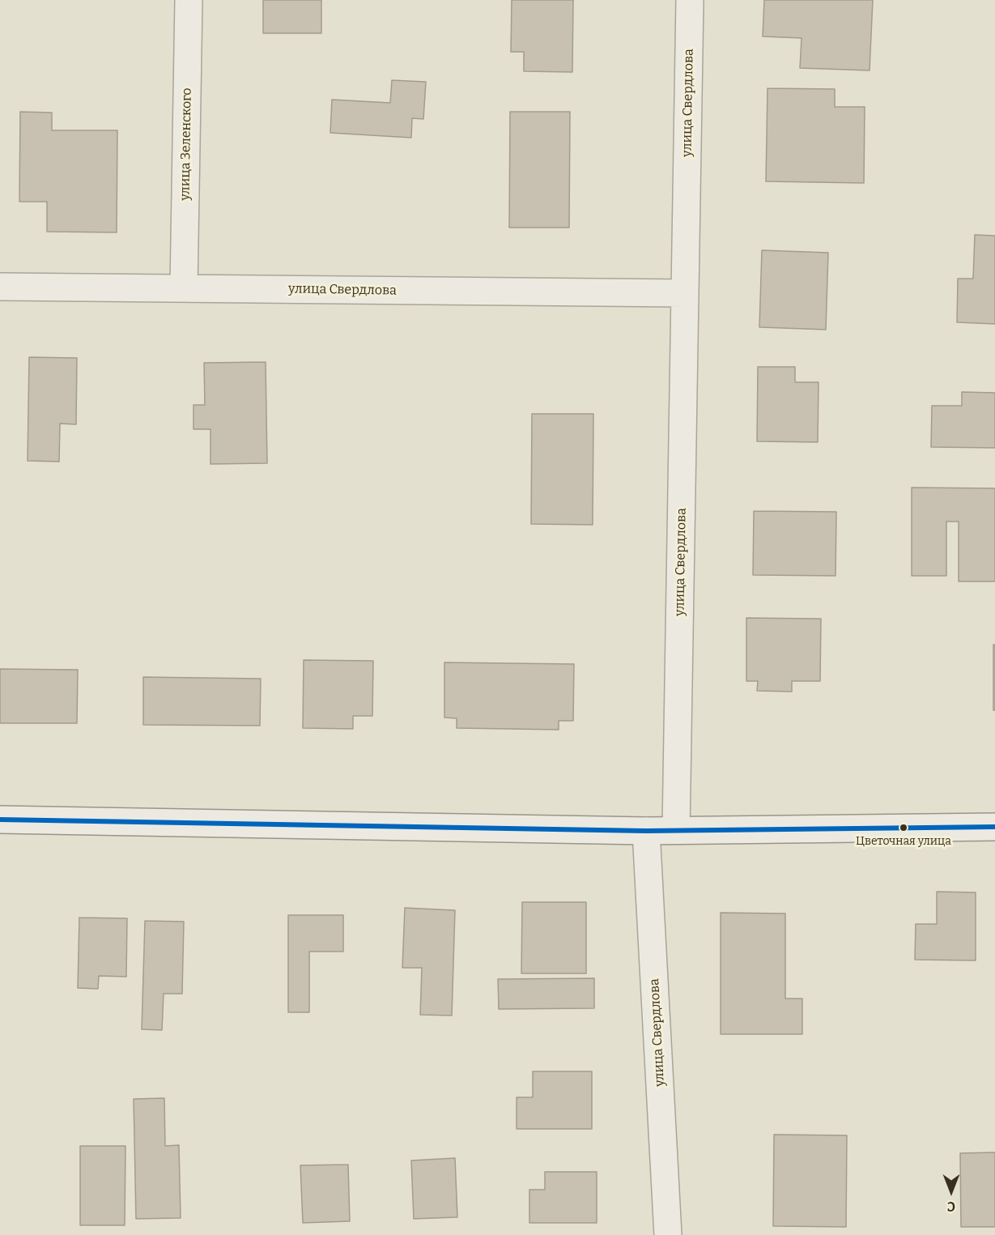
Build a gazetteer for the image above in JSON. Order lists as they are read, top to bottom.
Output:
{
  "streets": {
    "street": ["улица Свердлова", "улица Зеленского"]
  },
  "crossings": [
    ["улица Свердлова", "улица Зеленского"]
  ],
  "places": ["Цветочная улица"],
  "north": "bottom"
}
